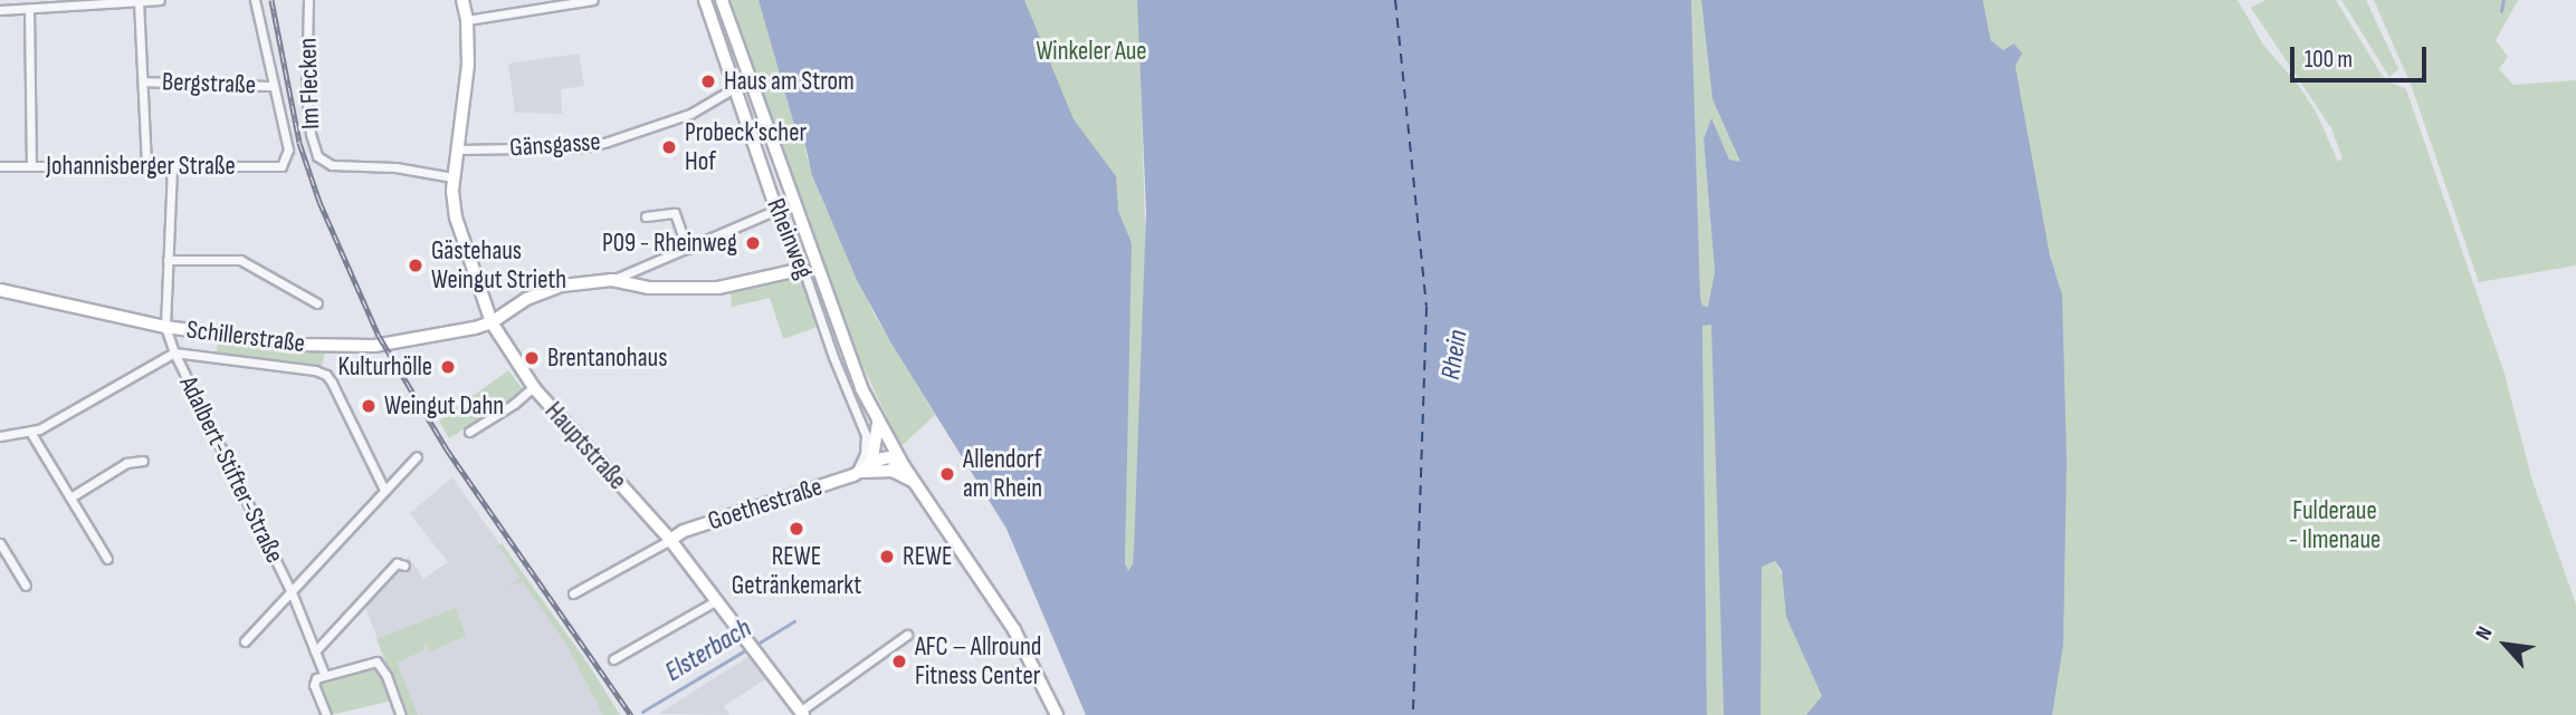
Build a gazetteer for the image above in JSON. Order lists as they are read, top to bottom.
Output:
{
  "streets": {
    "street": [
      "Bergstraße",
      "Im Flecken",
      "Gänsgasse",
      "Johannisberger Straße",
      "Rheinweg",
      "Schillerstraße",
      "Hauptstraße",
      "Adalbert-Stifter-Straße",
      "Goethestraße"
    ]
  },
  "crossings": [
    ["Bergstraße", "Johannisberger Straße"],
    ["Im Flecken", "Hauptstraße"],
    ["Gänsgasse", "Rheinweg"],
    ["Gänsgasse", "Hauptstraße"],
    ["Johannisberger Straße", "Adalbert-Stifter-Straße"],
    ["Rheinweg", "Schillerstraße"],
    ["Rheinweg", "Goethestraße"],
    ["Schillerstraße", "Hauptstraße"],
    ["Schillerstraße", "Adalbert-Stifter-Straße"],
    ["Hauptstraße", "Goethestraße"]
  ],
  "water": ["Rhein", "Elsterbach"],
  "parks": ["Winkeler Aue", "Fulderaue - Ilmenaue"],
  "places": [
    "Haus am Strom",
    "Probeck'scher Hof",
    "P09 - Rheinweg",
    "Gästehaus Weingut Strieth",
    "Brentanohaus",
    "Kulturhölle",
    "Weingut Dahn",
    "Allendorf am Rhein",
    "REWE Getränkemarkt",
    "REWE",
    "AFC – Allround Fitness Center"
  ],
  "scale_bar": "100 m",
  "north": "top left"
}
